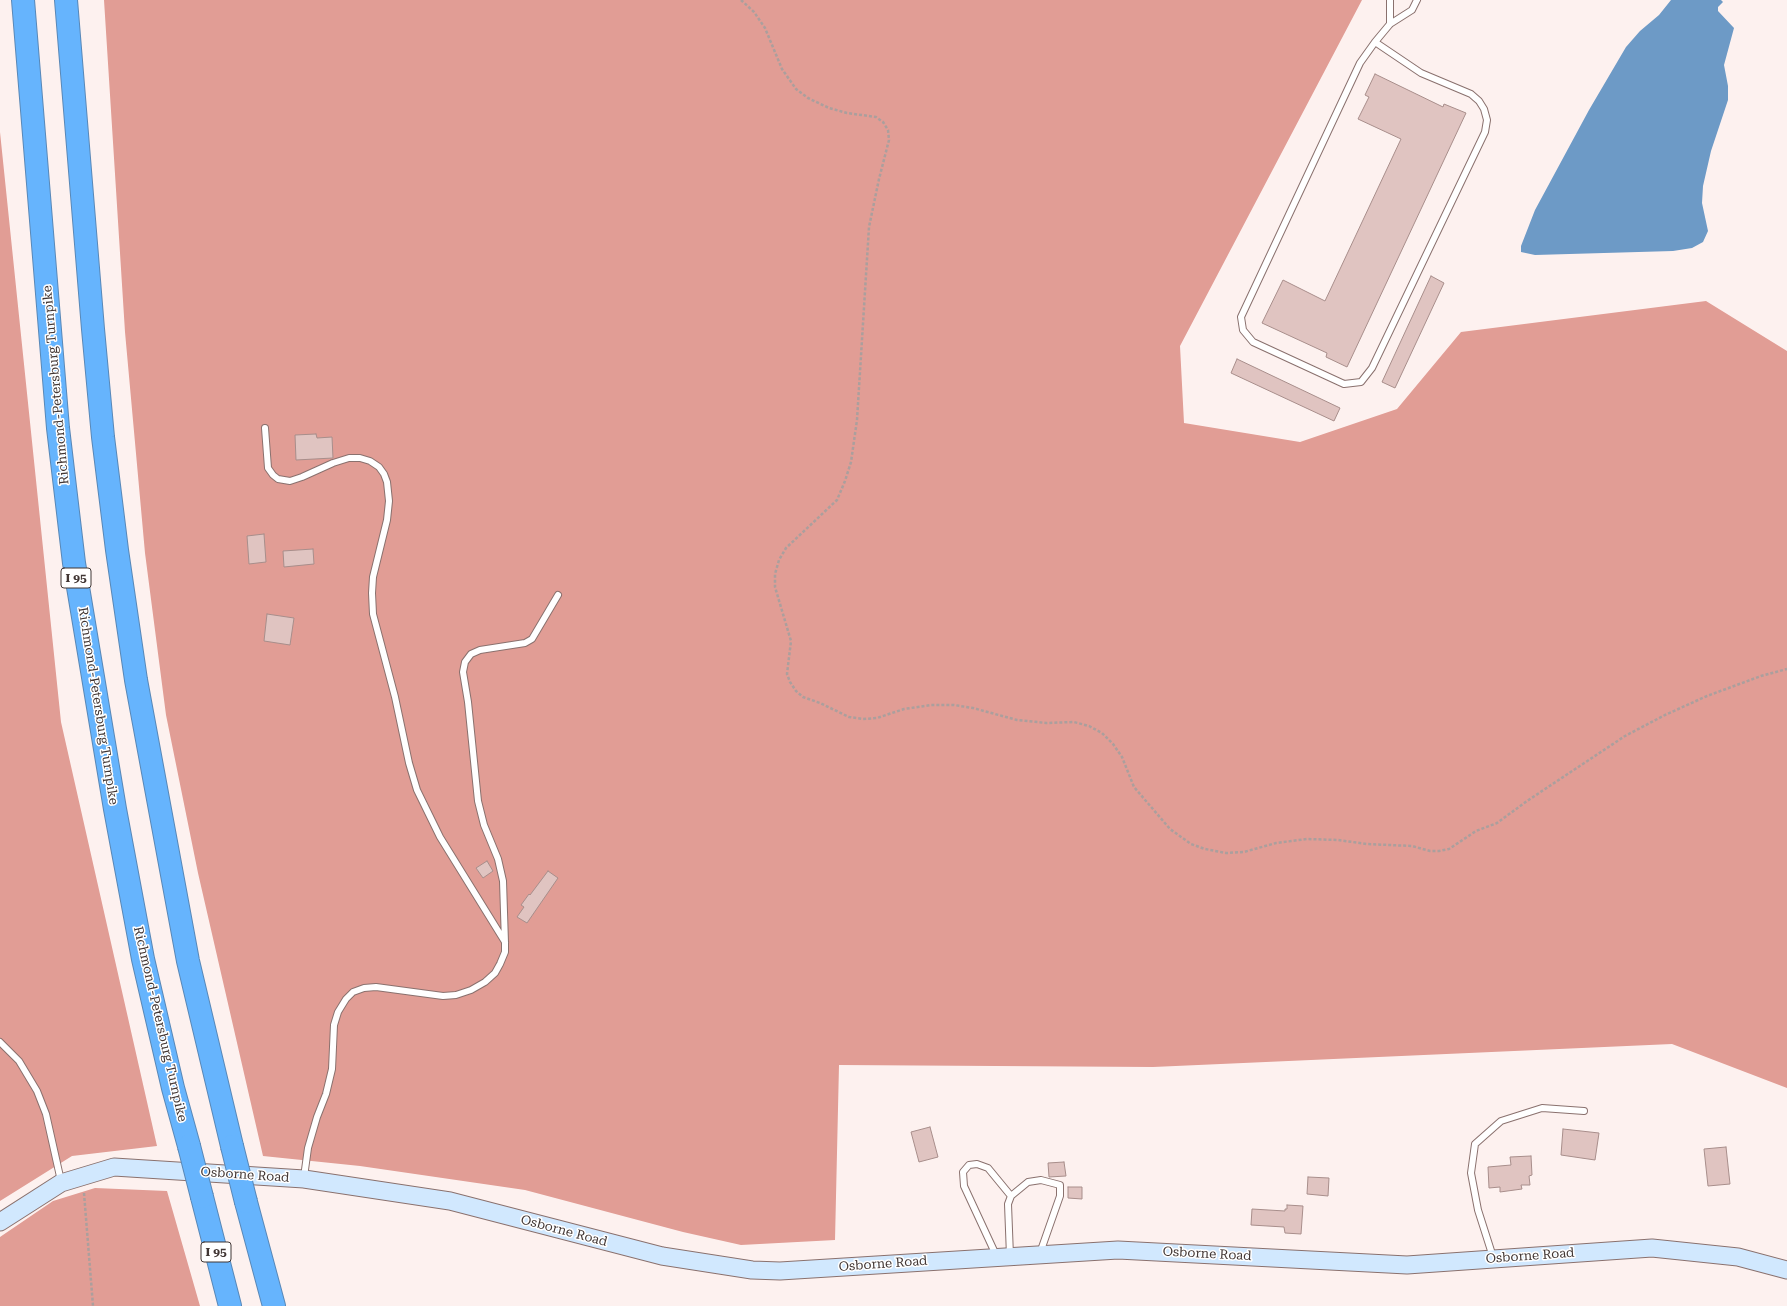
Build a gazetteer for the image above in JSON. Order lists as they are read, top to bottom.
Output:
{
  "streets": {
    "highway": ["Richmond-Petersburg Turnpike", "I 95"],
    "street": ["Osborne Road"]
  }
}
